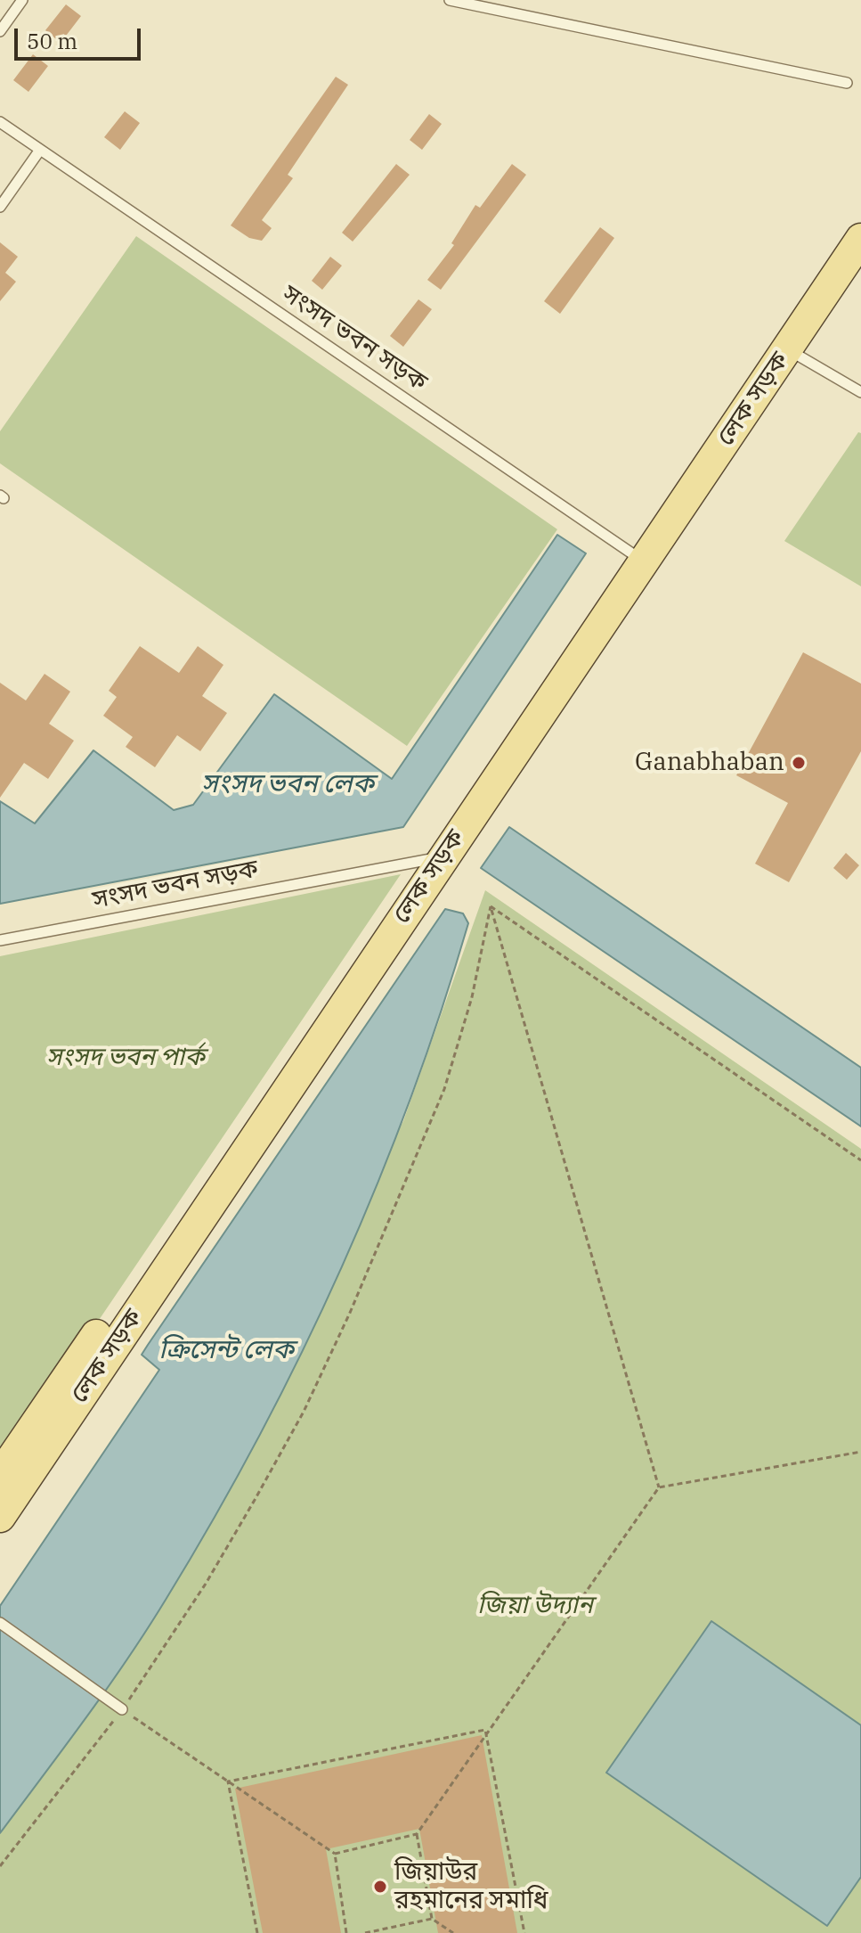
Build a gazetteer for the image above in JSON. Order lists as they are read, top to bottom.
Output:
{
  "streets": {
    "main road": ["লেক সড়ক"],
    "lane": ["সংসদ ভবন সড়ক"]
  },
  "crossings": [
    ["সংসদ ভবন সড়ক", "লেক সড়ক"]
  ],
  "water": ["সংসদ ভবন লেক", "ক্রিসেন্ট লেক"],
  "parks": ["সংসদ ভবন পার্ক", "জিয়া উদ্যান"],
  "places": ["Ganabhaban", "জিয়াউর রহমানের সমাধি"],
  "scale_bar": "50 m"
}
